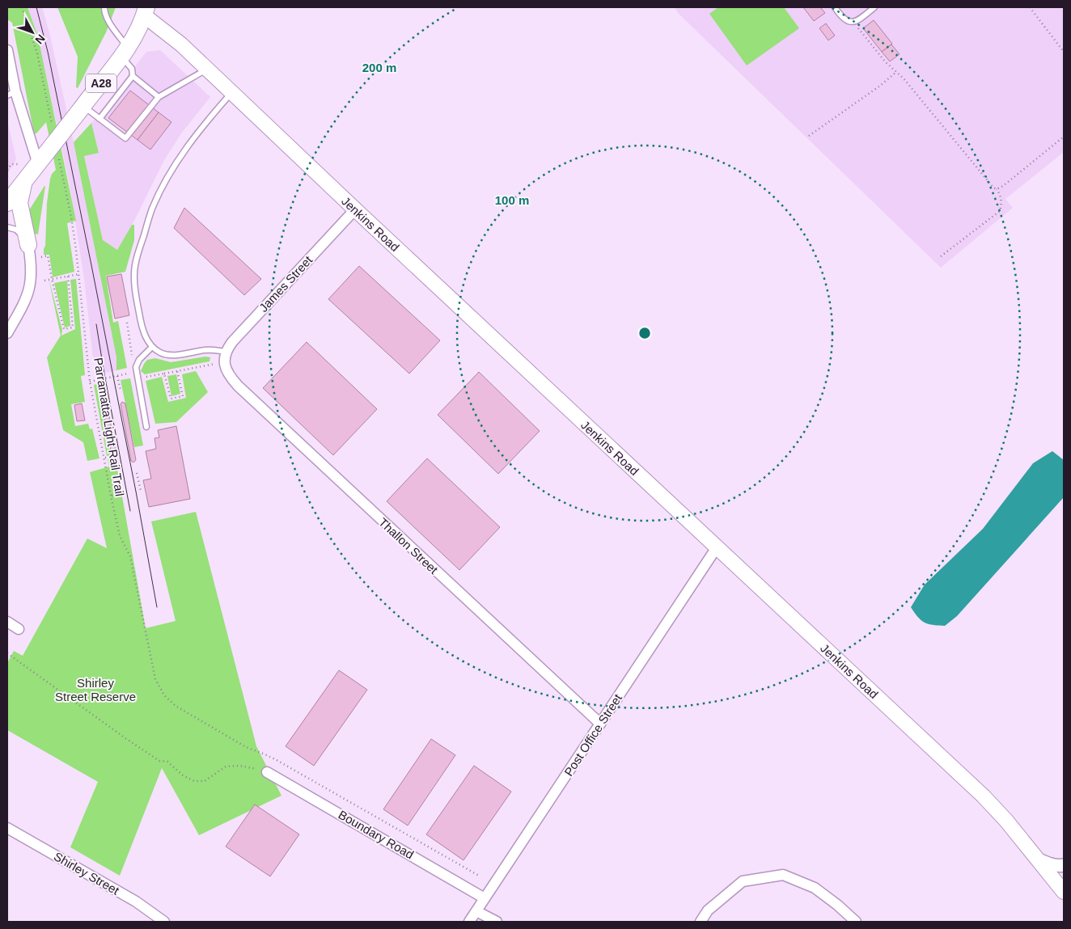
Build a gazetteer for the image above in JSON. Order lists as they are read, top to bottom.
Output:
{
  "streets": {
    "highway": ["A28"],
    "main road": ["Jenkins Road"],
    "street": [
      "James Street",
      "Thallon Street",
      "Post Office Street",
      "Boundary Road",
      "Shirley Street"
    ],
    "path": ["Parramatta Light Rail Trail"]
  },
  "crossings": [
    ["A28", "Jenkins Road"],
    ["A28", "Parramatta Light Rail Trail"],
    ["Jenkins Road", "James Street"],
    ["Jenkins Road", "Post Office Street"],
    ["James Street", "Thallon Street"],
    ["Thallon Street", "Post Office Street"],
    ["Post Office Street", "Boundary Road"]
  ],
  "parks": ["Shirley Street Reserve"],
  "north": "bottom right",
  "rings": ["200 m", "100 m"]
}
